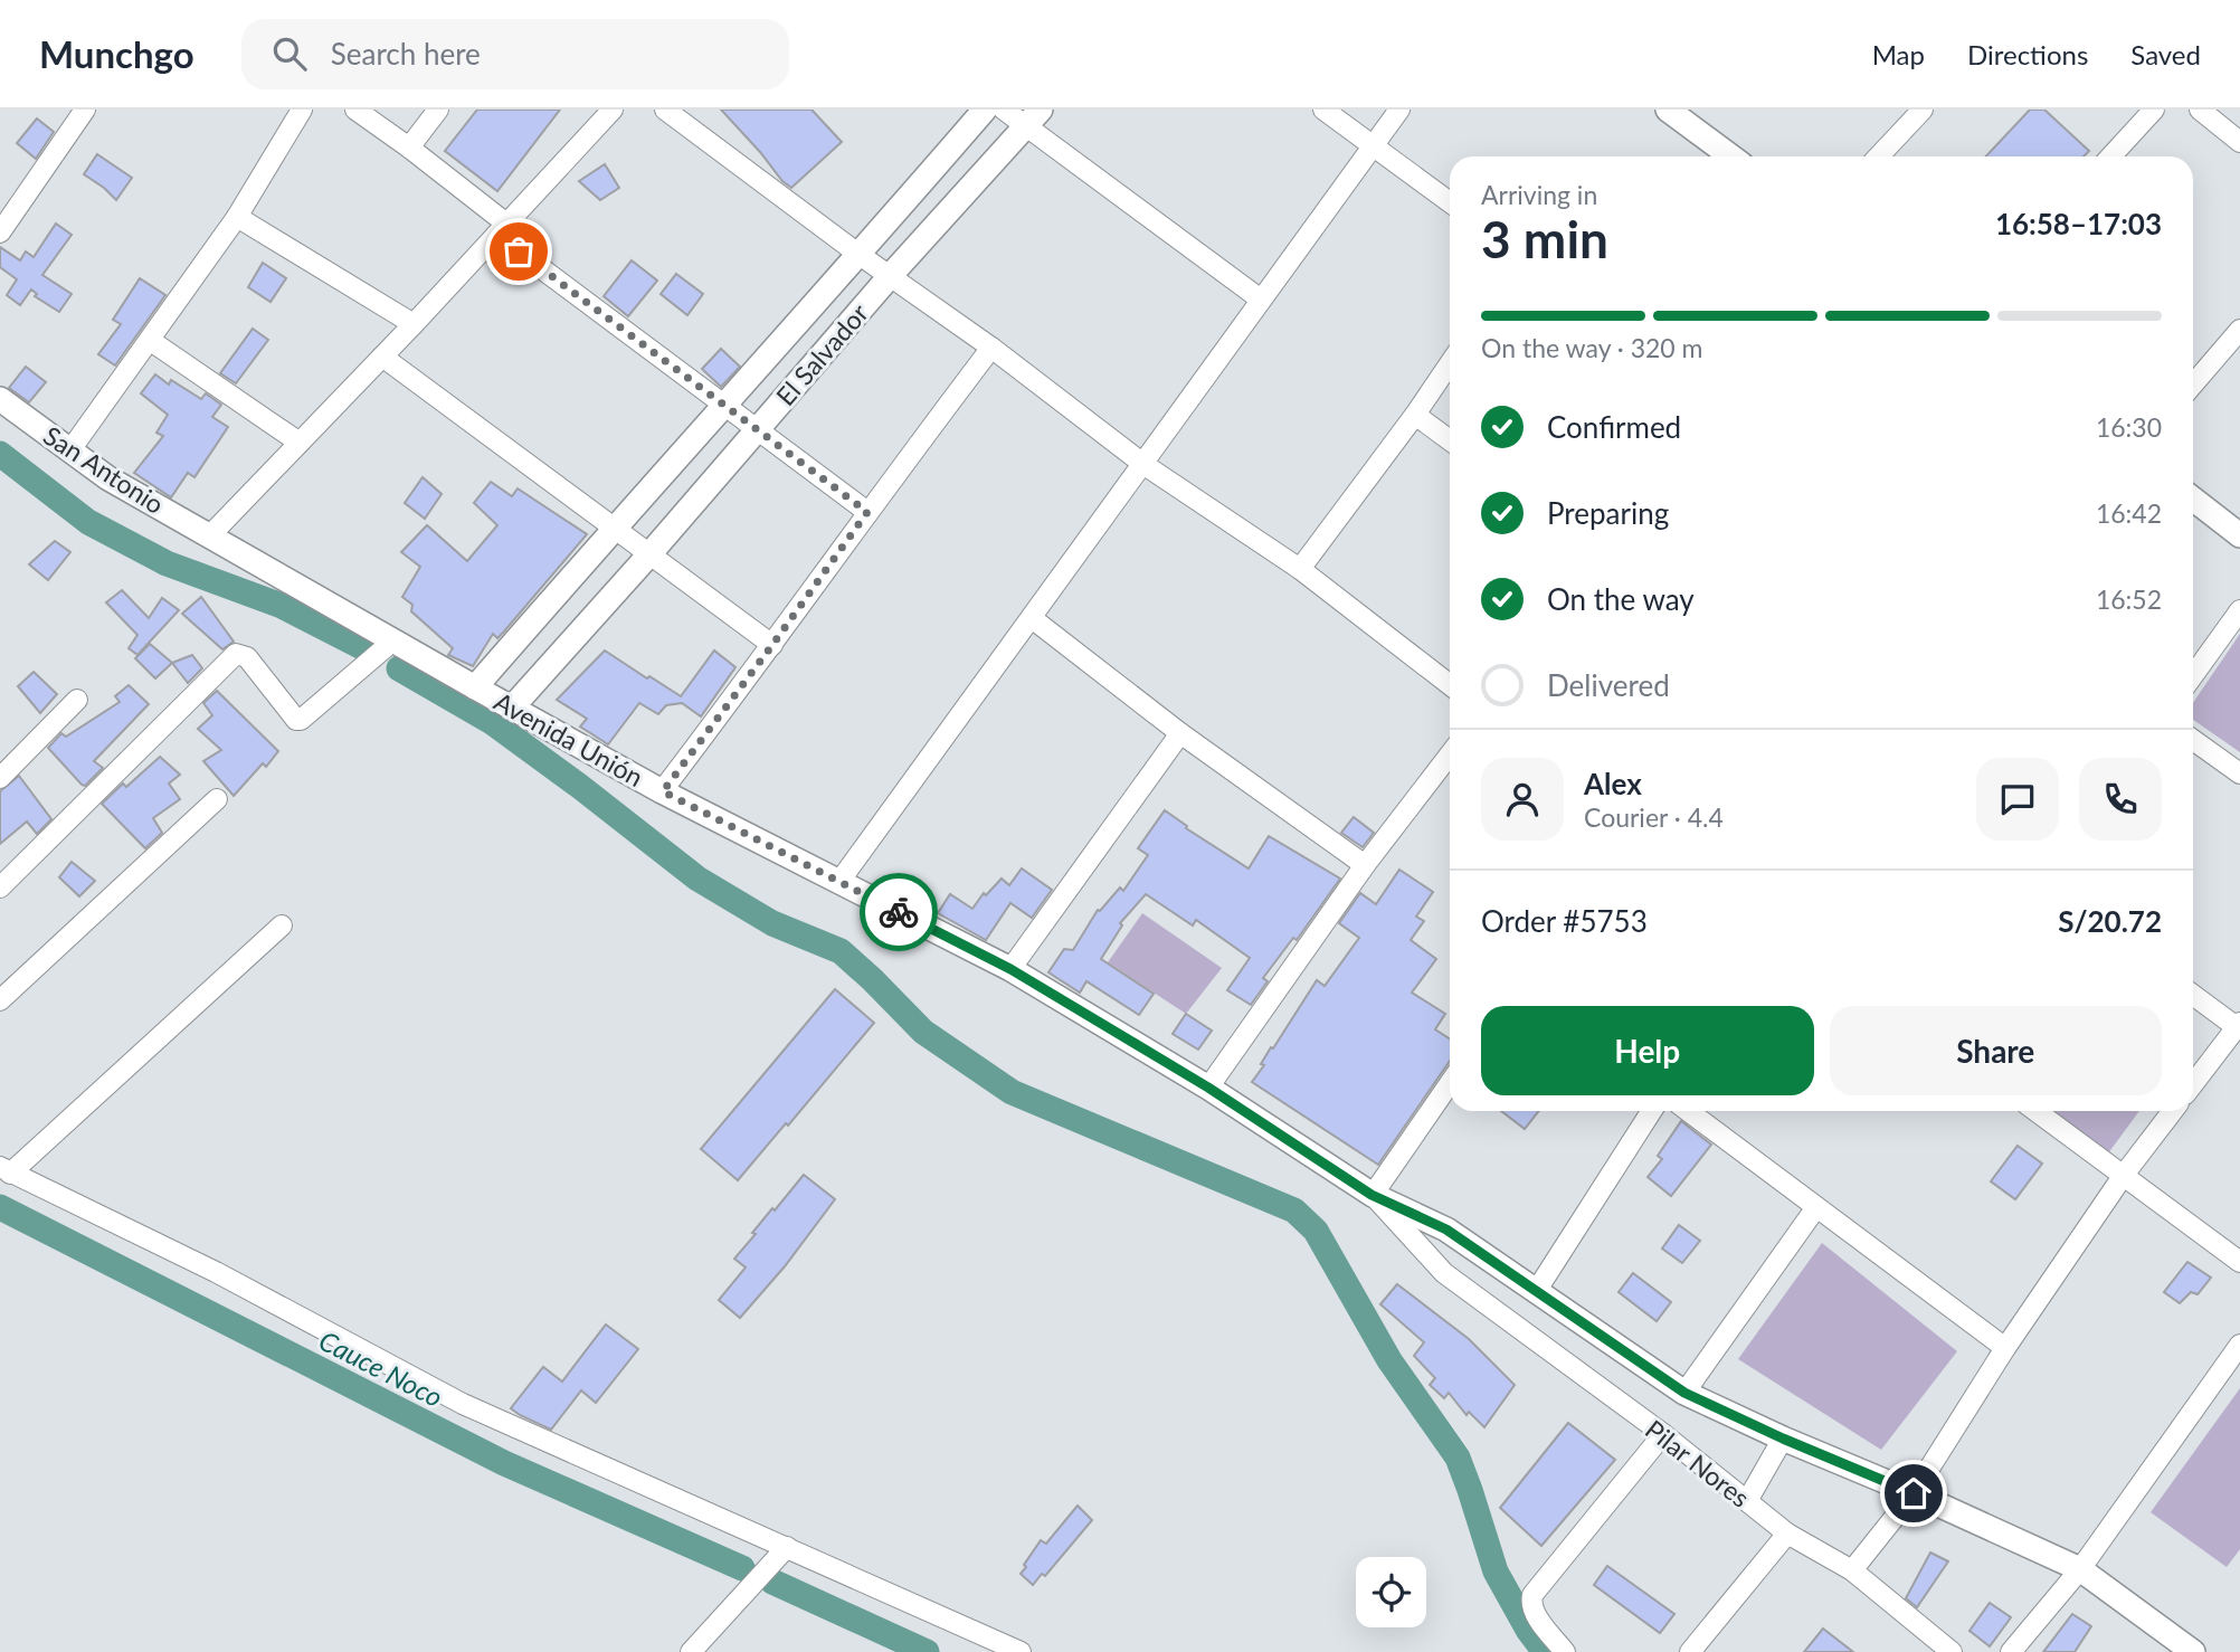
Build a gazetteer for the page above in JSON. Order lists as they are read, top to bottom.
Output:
{
  "streets": {
    "street": [
      "El Salvador",
      "San Antonio",
      "Avenida Unión",
      "Pilar Nores"
    ]
  },
  "crossings": [
    ["El Salvador", "Avenida Unión"],
    ["San Antonio", "Avenida Unión"],
    ["Avenida Unión", "Pilar Nores"]
  ],
  "water": ["Cauce Noco"],
  "page": {
    "header": "Munchgo",
    "search": "Search here",
    "nav": ["Map", "Directions", "Saved"],
    "heading": ["3 min", "Arriving in", "16:58–17:03"],
    "panel": [
      "Alex",
      "Courier · 4.4",
      "Order #5753",
      "S/20.72"
    ],
    "bar": "On the way · 320 m",
    "list": [
      ["Confirmed", "16:30"],
      ["Preparing", "16:42"],
      ["On the way", "16:52"],
      "Delivered"
    ],
    "buttons": ["Help", "Share"]
  }
}
